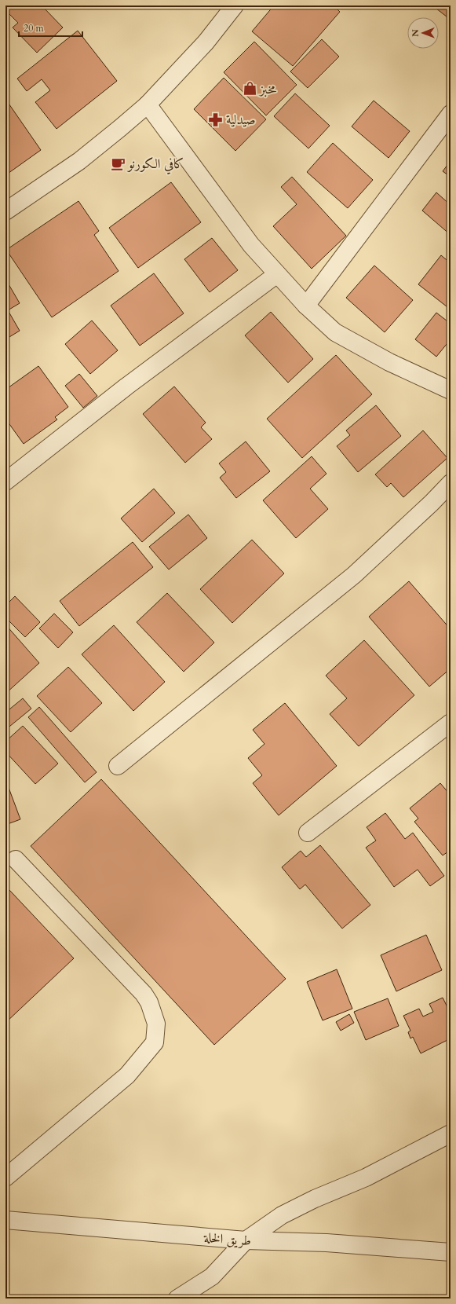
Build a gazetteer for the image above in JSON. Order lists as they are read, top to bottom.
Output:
{
  "streets": {
    "street": ["طريق الخلة"]
  },
  "places": {
    "shop": ["مخبز"],
    "pharmacy": ["صيدلية"],
    "cafe": ["كافي الكورنو"]
  },
  "scale_bar": "20 m",
  "north": "left"
}
